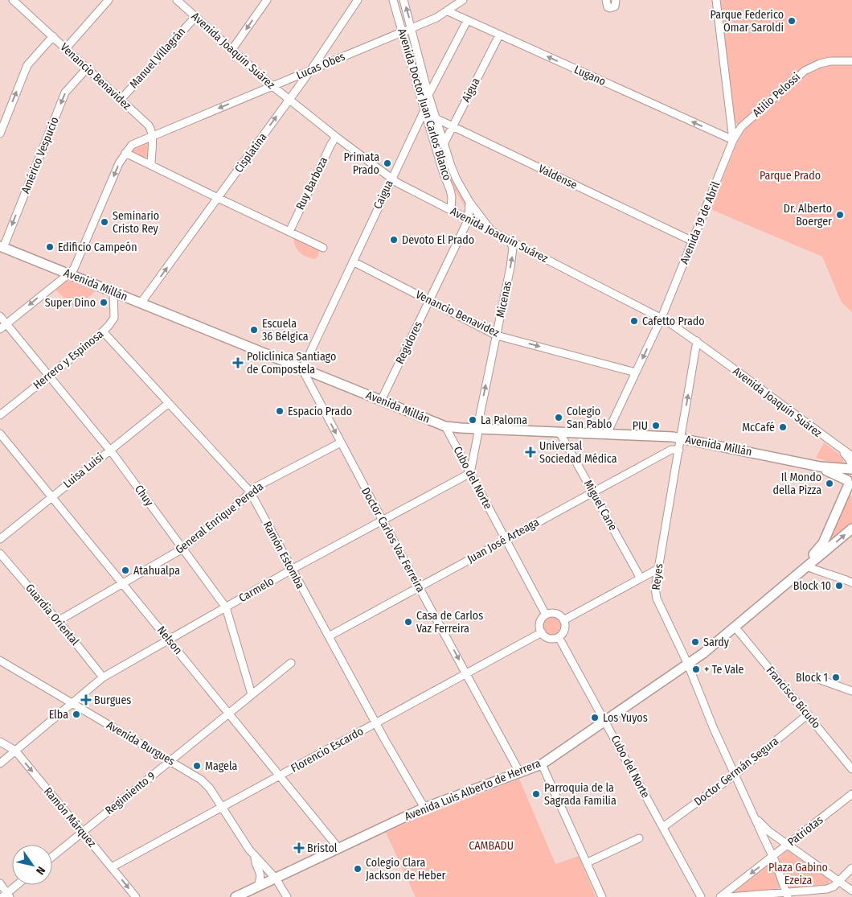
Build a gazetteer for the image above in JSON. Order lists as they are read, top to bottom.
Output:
{
  "streets": {
    "main road": ["Avenida Millán", "Avenida Luis Alberto de Herrera"],
    "street": [
      "Avenida Joaquín Suárez",
      "Manuel Villagrán",
      "Lucas Obes",
      "Lugano",
      "Venancio Benavidez",
      "Aigua",
      "Atilio Pelossi",
      "Avenida Doctor Juan Carlos Blanco",
      "Cisplatina",
      "Américo Vespucio",
      "Valdense",
      "Ruy Barboza",
      "Caigua",
      "Avenida 19 de Abril",
      "Micenas",
      "Regidores",
      "Herrero y Espinosa",
      "Luisa Luisi",
      "Cubo del Norte",
      "Chuy",
      "Miguel Cane",
      "General Enrique Pereda",
      "Doctor Carlos Vaz Ferreira",
      "Juan José Arteaga",
      "Ramón Estomba",
      "Reyes",
      "Carmelo",
      "Guardia Oriental",
      "Nelson",
      "Francisco Bicudo",
      "Avenida Burgues",
      "Florencio Escardo",
      "Doctor Germán Segura",
      "Regimiento 9",
      "Ramón Márquez",
      "Patriotas"
    ]
  },
  "crossings": [
    ["Avenida Joaquín Suárez", "Manuel Villagrán"],
    ["Avenida Joaquín Suárez", "Lucas Obes"],
    ["Avenida Joaquín Suárez", "Avenida Doctor Juan Carlos Blanco"],
    ["Avenida Joaquín Suárez", "Cisplatina"],
    ["Avenida Joaquín Suárez", "Ruy Barboza"],
    ["Avenida Joaquín Suárez", "Caigua"],
    ["Avenida Joaquín Suárez", "Avenida 19 de Abril"],
    ["Avenida Joaquín Suárez", "Avenida Millán"],
    ["Avenida Joaquín Suárez", "Micenas"],
    ["Avenida Joaquín Suárez", "Regidores"],
    ["Avenida Joaquín Suárez", "Reyes"],
    ["Avenida Joaquín Suárez", "Avenida Luis Alberto de Herrera"],
    ["Manuel Villagrán", "Venancio Benavidez"],
    ["Lucas Obes", "Lugano"],
    ["Lucas Obes", "Venancio Benavidez"],
    ["Lucas Obes", "Avenida Doctor Juan Carlos Blanco"],
    ["Lucas Obes", "Cisplatina"],
    ["Lugano", "Aigua"],
    ["Lugano", "Atilio Pelossi"],
    ["Lugano", "Caigua"],
    ["Lugano", "Avenida 19 de Abril"],
    ["Venancio Benavidez", "Américo Vespucio"],
    ["Venancio Benavidez", "Caigua"],
    ["Venancio Benavidez", "Avenida 19 de Abril"],
    ["Venancio Benavidez", "Micenas"],
    ["Venancio Benavidez", "Regidores"],
    ["Aigua", "Avenida Doctor Juan Carlos Blanco"],
    ["Aigua", "Valdense"],
    ["Atilio Pelossi", "Avenida 19 de Abril"],
    ["Avenida Doctor Juan Carlos Blanco", "Valdense"],
    ["Avenida Doctor Juan Carlos Blanco", "Caigua"],
    ["Cisplatina", "Avenida Millán"],
    ["Américo Vespucio", "Avenida Millán"],
    ["Valdense", "Caigua"],
    ["Valdense", "Avenida 19 de Abril"],
    ["Caigua", "Avenida Millán"],
    ["Caigua", "Doctor Carlos Vaz Ferreira"],
    ["Avenida 19 de Abril", "Avenida Millán"],
    ["Avenida Millán", "Micenas"],
    ["Avenida Millán", "Regidores"],
    ["Avenida Millán", "Herrero y Espinosa"],
    ["Avenida Millán", "Cubo del Norte"],
    ["Avenida Millán", "Miguel Cane"],
    ["Avenida Millán", "Doctor Carlos Vaz Ferreira"],
    ["Avenida Millán", "Reyes"],
    ["Avenida Millán", "Avenida Luis Alberto de Herrera"],
    ["Herrero y Espinosa", "Chuy"],
    ["Herrero y Espinosa", "Ramón Estomba"],
    ["Luisa Luisi", "Chuy"],
    ["Luisa Luisi", "Ramón Estomba"],
    ["Luisa Luisi", "Nelson"],
    ["Cubo del Norte", "Juan José Arteaga"],
    ["Cubo del Norte", "Carmelo"],
    ["Cubo del Norte", "Florencio Escardo"],
    ["Cubo del Norte", "Doctor Germán Segura"],
    ["Cubo del Norte", "Avenida Luis Alberto de Herrera"],
    ["Chuy", "General Enrique Pereda"],
    ["Chuy", "Carmelo"],
    ["Chuy", "Regimiento 9"],
    ["Miguel Cane", "Juan José Arteaga"],
    ["General Enrique Pereda", "Doctor Carlos Vaz Ferreira"],
    ["General Enrique Pereda", "Ramón Estomba"],
    ["General Enrique Pereda", "Guardia Oriental"],
    ["General Enrique Pereda", "Nelson"],
    ["Doctor Carlos Vaz Ferreira", "Juan José Arteaga"],
    ["Doctor Carlos Vaz Ferreira", "Carmelo"],
    ["Doctor Carlos Vaz Ferreira", "Florencio Escardo"],
    ["Doctor Carlos Vaz Ferreira", "Avenida Luis Alberto de Herrera"],
    ["Juan José Arteaga", "Ramón Estomba"],
    ["Juan José Arteaga", "Reyes"],
    ["Ramón Estomba", "Carmelo"],
    ["Ramón Estomba", "Florencio Escardo"],
    ["Ramón Estomba", "Avenida Luis Alberto de Herrera"],
    ["Reyes", "Doctor Germán Segura"],
    ["Reyes", "Avenida Luis Alberto de Herrera"],
    ["Reyes", "Patriotas"],
    ["Carmelo", "Guardia Oriental"],
    ["Carmelo", "Nelson"],
    ["Carmelo", "Avenida Burgues"],
    ["Carmelo", "Ramón Márquez"],
    ["Nelson", "Florencio Escardo"],
    ["Nelson", "Avenida Luis Alberto de Herrera"],
    ["Nelson", "Regimiento 9"],
    ["Francisco Bicudo", "Doctor Germán Segura"],
    ["Francisco Bicudo", "Avenida Luis Alberto de Herrera"],
    ["Avenida Burgues", "Florencio Escardo"],
    ["Avenida Burgues", "Avenida Luis Alberto de Herrera"],
    ["Avenida Burgues", "Regimiento 9"],
    ["Florencio Escardo", "Ramón Márquez"],
    ["Regimiento 9", "Ramón Márquez"]
  ],
  "one_way": [
    "Lucas Obes",
    "Lugano",
    "Cisplatina",
    "Micenas",
    "Doctor Carlos Vaz Ferreira",
    "Ramón Márquez",
    "Patriotas"
  ],
  "parks": ["Parque Prado", "CAMBADU", "Plaza Gabino Ezeiza"],
  "places": {
    "other": [
      "Parque Federico Omar Saroldi",
      "Primata Prado",
      "Dr. Alberto Boerger",
      "Seminario Cristo Rey",
      "Devoto El Prado",
      "Edificio Campeón",
      "Super Dino",
      "Cafetto Prado",
      "Escuela 36 Bélgica",
      "Espacio Prado",
      "Colegio San Pablo",
      "La Paloma",
      "PIU",
      "McCafé",
      "Il Mondo della Pizza",
      "Atahualpa",
      "Block 10",
      "Casa de Carlos Vaz Ferreira",
      "Sardy",
      "+ Te Vale",
      "Block 1",
      "Elba",
      "Los Yuyos",
      "Magela",
      "Parroquia de la Sagrada Familia",
      "Colegio Clara Jackson de Heber"
    ],
    "health": [
      "Policlínica Santiago de Compostela",
      "Universal Sociedad Médica",
      "Burgues",
      "Bristol"
    ]
  },
  "north": "bottom right"
}
